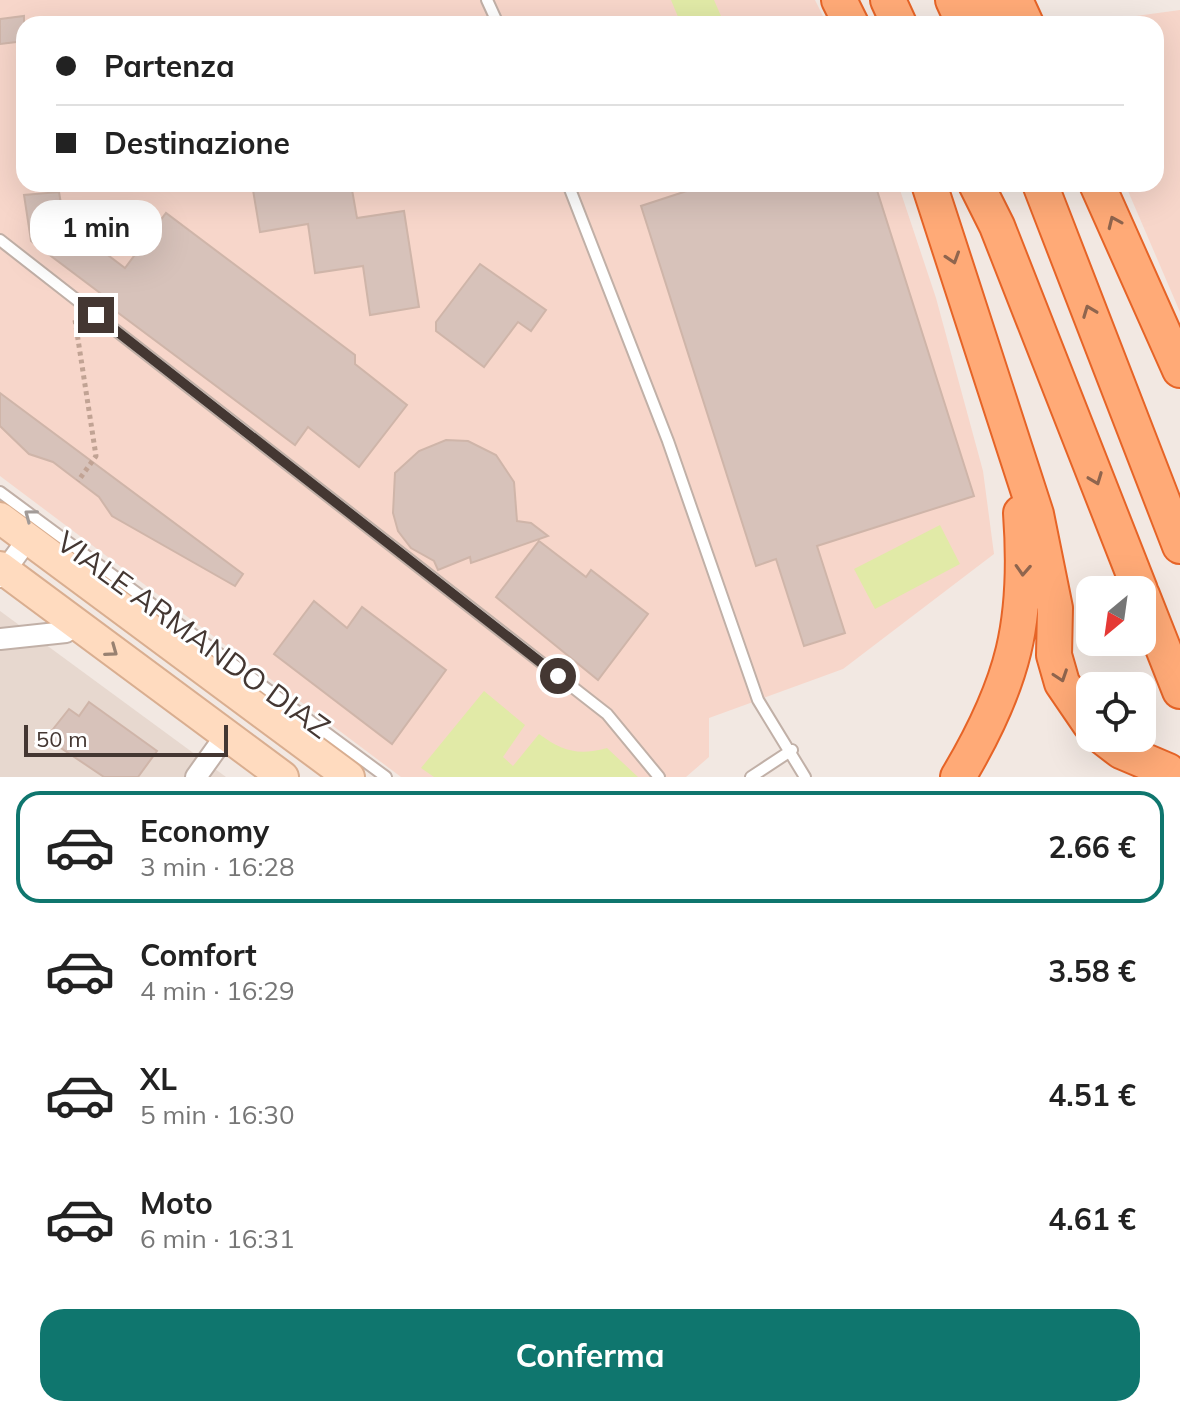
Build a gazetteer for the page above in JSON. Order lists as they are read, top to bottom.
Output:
{
  "streets": {
    "main road": ["VIALE ARMANDO DIAZ"]
  },
  "scale_bar": "50 m",
  "north": "bottom left",
  "page": {
    "banner": ["Partenza", "Destinazione"],
    "bubble": "1 min",
    "scale": "50 m",
    "list": [
      {
        "name": "Economy",
        "note": "3 min · 16:28",
        "value": "2.66 €"
      },
      {
        "name": "Comfort",
        "note": "4 min · 16:29",
        "value": "3.58 €"
      },
      {
        "name": "XL",
        "note": "5 min · 16:30",
        "value": "4.51 €"
      },
      {
        "name": "Moto",
        "note": "6 min · 16:31",
        "value": "4.61 €"
      }
    ],
    "buttons": "Conferma"
  }
}
